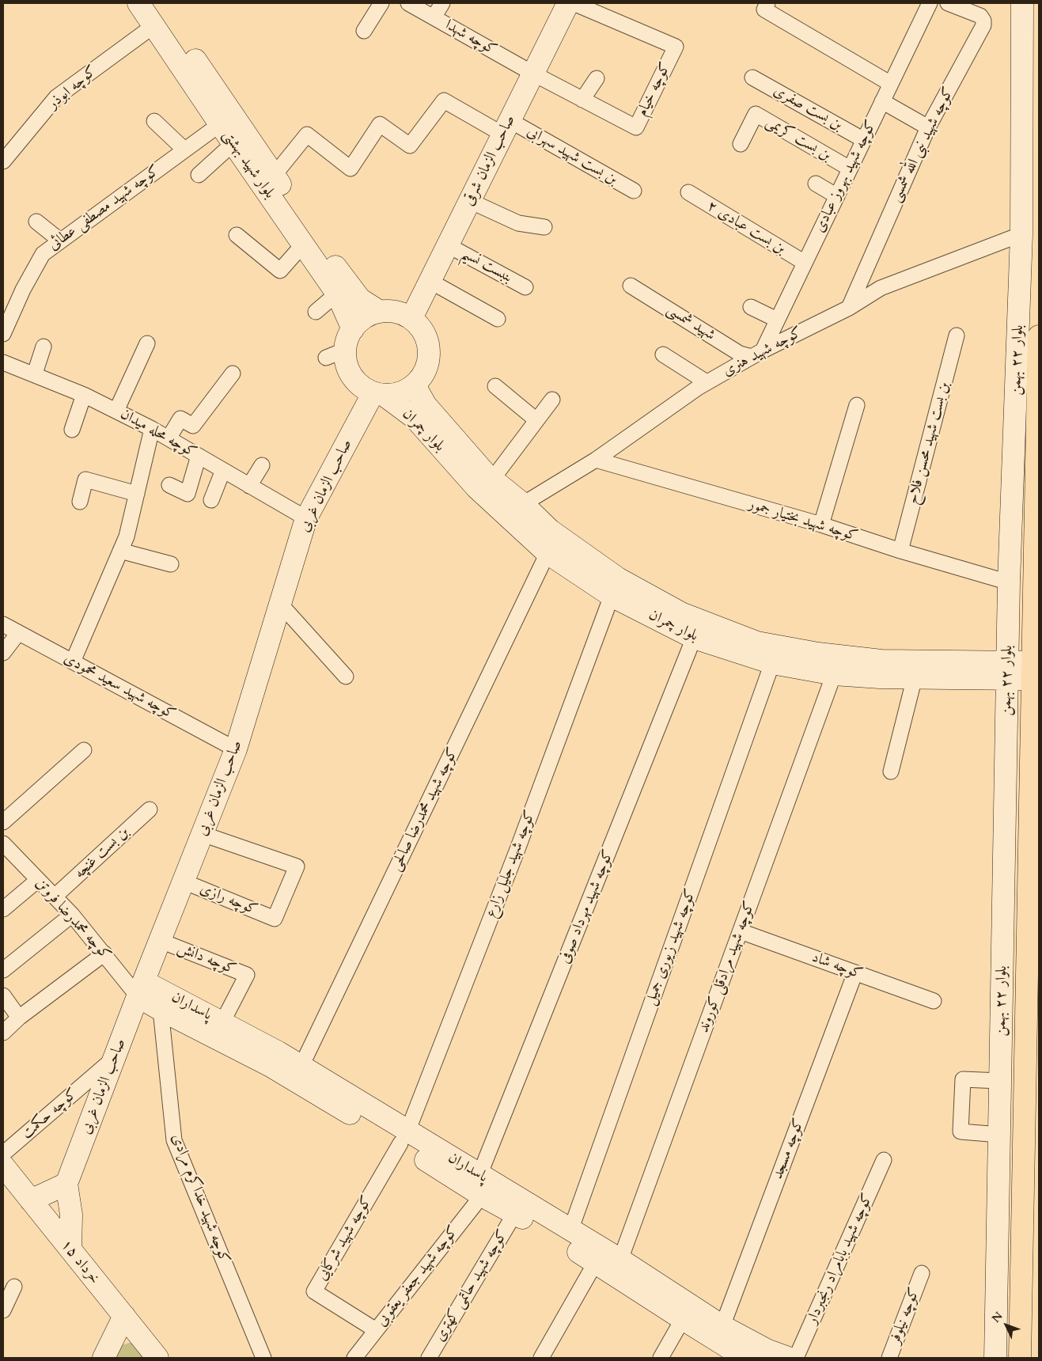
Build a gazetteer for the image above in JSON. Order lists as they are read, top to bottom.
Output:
{
  "streets": {
    "main road": [
      "صاحب الزمان شرقی",
      "بلوار شهید بهشتی",
      "بلوار ۲۲ بهمن",
      "بلوار چمران",
      "صاحب الزمان غربی",
      "پاسداران",
      "۱۵ خرداد"
    ],
    "street": [
      "کوچه شهدا",
      "کوچه ابوذر",
      "کوچه خیام",
      "بن بست صفری",
      "بن بست کریمی",
      "کوچه شهید نبی الله شمسی",
      "بن بست شهید سهرابی",
      "کوچه شهید بهروز عبادی",
      "کوچه شهید مصطفی عطائی",
      "بن بست عبادی ۲",
      "بنبست نسیم",
      "شهید شمسی",
      "کوچه شهید هنری",
      "کوچه محله میدان",
      "بن بست شهید محسن فلاح",
      "کوچه شهید بختیار جمور",
      "کوچه شهید سعید محمودی",
      "کوچه شهید محمدرضا صالحی",
      "بن بست غنچه",
      "کوچه شهید جلیل زارع",
      "کوچه رازی",
      "کوچه شهید مهرداد صوفی",
      "کوچه محمدرضا فروتن",
      "کوچه شهید زیوری جمیل",
      "کوچه دانش",
      "کوچه شاد",
      "کوچه شهید مرادقلی کوروند",
      "کوچه حکمت",
      "کوچه مسجد",
      "کوچه شهید خداکرم مرادی",
      "کوچه شهید شرکایی",
      "کوچه شهید بابامراد رنجبردار",
      "کوچه شهید جعفر یعقوبی",
      "کوچه شهید حاتمی کهتری",
      "کوچه نیلوفر"
    ]
  },
  "crossings": [
    ["کوچه شهدا", "کوچه خیام"],
    ["کوچه شهدا", "صاحب الزمان شرقی"],
    ["کوچه ابوذر", "بلوار شهید بهشتی"],
    ["کوچه خیام", "صاحب الزمان شرقی"],
    ["بن بست صفری", "کوچه شهید بهروز عبادی"],
    ["بن بست کریمی", "کوچه شهید بهروز عبادی"],
    ["کوچه شهید نبی الله شمسی", "کوچه شهید هنری"],
    ["بن بست شهید سهرابی", "صاحب الزمان شرقی"],
    ["بن بست شهید سهرابی", "بلوار شهید بهشتی"],
    ["صاحب الزمان شرقی", "بلوار شهید بهشتی"],
    ["صاحب الزمان شرقی", "بنبست نسیم"],
    ["صاحب الزمان شرقی", "بلوار چمران"],
    ["صاحب الزمان شرقی", "صاحب الزمان غربی"],
    ["بلوار شهید بهشتی", "کوچه شهید مصطفی عطائی"],
    ["بلوار شهید بهشتی", "بلوار چمران"],
    ["بلوار شهید بهشتی", "صاحب الزمان غربی"],
    ["کوچه شهید بهروز عبادی", "بن بست عبادی ۲"],
    ["کوچه شهید بهروز عبادی", "شهید شمسی"],
    ["کوچه شهید بهروز عبادی", "کوچه شهید هنری"],
    ["شهید شمسی", "کوچه شهید هنری"],
    ["کوچه شهید هنری", "بلوار ۲۲ بهمن"],
    ["کوچه شهید هنری", "بلوار چمران"],
    ["کوچه شهید هنری", "کوچه شهید بختیار جمور"],
    ["بلوار ۲۲ بهمن", "بلوار چمران"],
    ["بلوار ۲۲ بهمن", "کوچه شهید بختیار جمور"],
    ["بلوار چمران", "صاحب الزمان غربی"],
    ["بلوار چمران", "کوچه شهید محمدرضا صالحی"],
    ["بلوار چمران", "کوچه شهید جلیل زارع"],
    ["بلوار چمران", "کوچه شهید مهرداد صوفی"],
    ["بلوار چمران", "کوچه شهید زیوری جمیل"],
    ["بلوار چمران", "کوچه شهید مرادقلی کوروند"],
    ["کوچه محله میدان", "صاحب الزمان غربی"],
    ["بن بست شهید محسن فلاح", "کوچه شهید بختیار جمور"],
    ["صاحب الزمان غربی", "کوچه شهید سعید محمودی"],
    ["صاحب الزمان غربی", "کوچه رازی"],
    ["صاحب الزمان غربی", "کوچه محمدرضا فروتن"],
    ["صاحب الزمان غربی", "کوچه دانش"],
    ["صاحب الزمان غربی", "پاسداران"],
    ["صاحب الزمان غربی", "کوچه حکمت"],
    ["کوچه شهید محمدرضا صالحی", "پاسداران"],
    ["بن بست غنچه", "کوچه محمدرضا فروتن"],
    ["کوچه شهید جلیل زارع", "پاسداران"],
    ["کوچه شهید جلیل زارع", "کوچه شهید شرکایی"],
    ["کوچه شهید مهرداد صوفی", "پاسداران"],
    ["کوچه شهید مهرداد صوفی", "کوچه شهید جعفر یعقوبی"],
    ["کوچه محمدرضا فروتن", "پاسداران"],
    ["کوچه شهید زیوری جمیل", "پاسداران"],
    ["کوچه دانش", "پاسداران"],
    ["کوچه شاد", "کوچه شهید مرادقلی کوروند"],
    ["کوچه شاد", "کوچه مسجد"],
    ["کوچه شهید مرادقلی کوروند", "پاسداران"],
    ["پاسداران", "کوچه مسجد"],
    ["پاسداران", "کوچه شهید خداکرم مرادی"],
    ["پاسداران", "کوچه شهید شرکایی"],
    ["پاسداران", "کوچه شهید جعفر یعقوبی"],
    ["پاسداران", "کوچه شهید حاتمی کهتری"],
    ["کوچه شهید شرکایی", "کوچه شهید جعفر یعقوبی"]
  ],
  "north": "top left"
}
